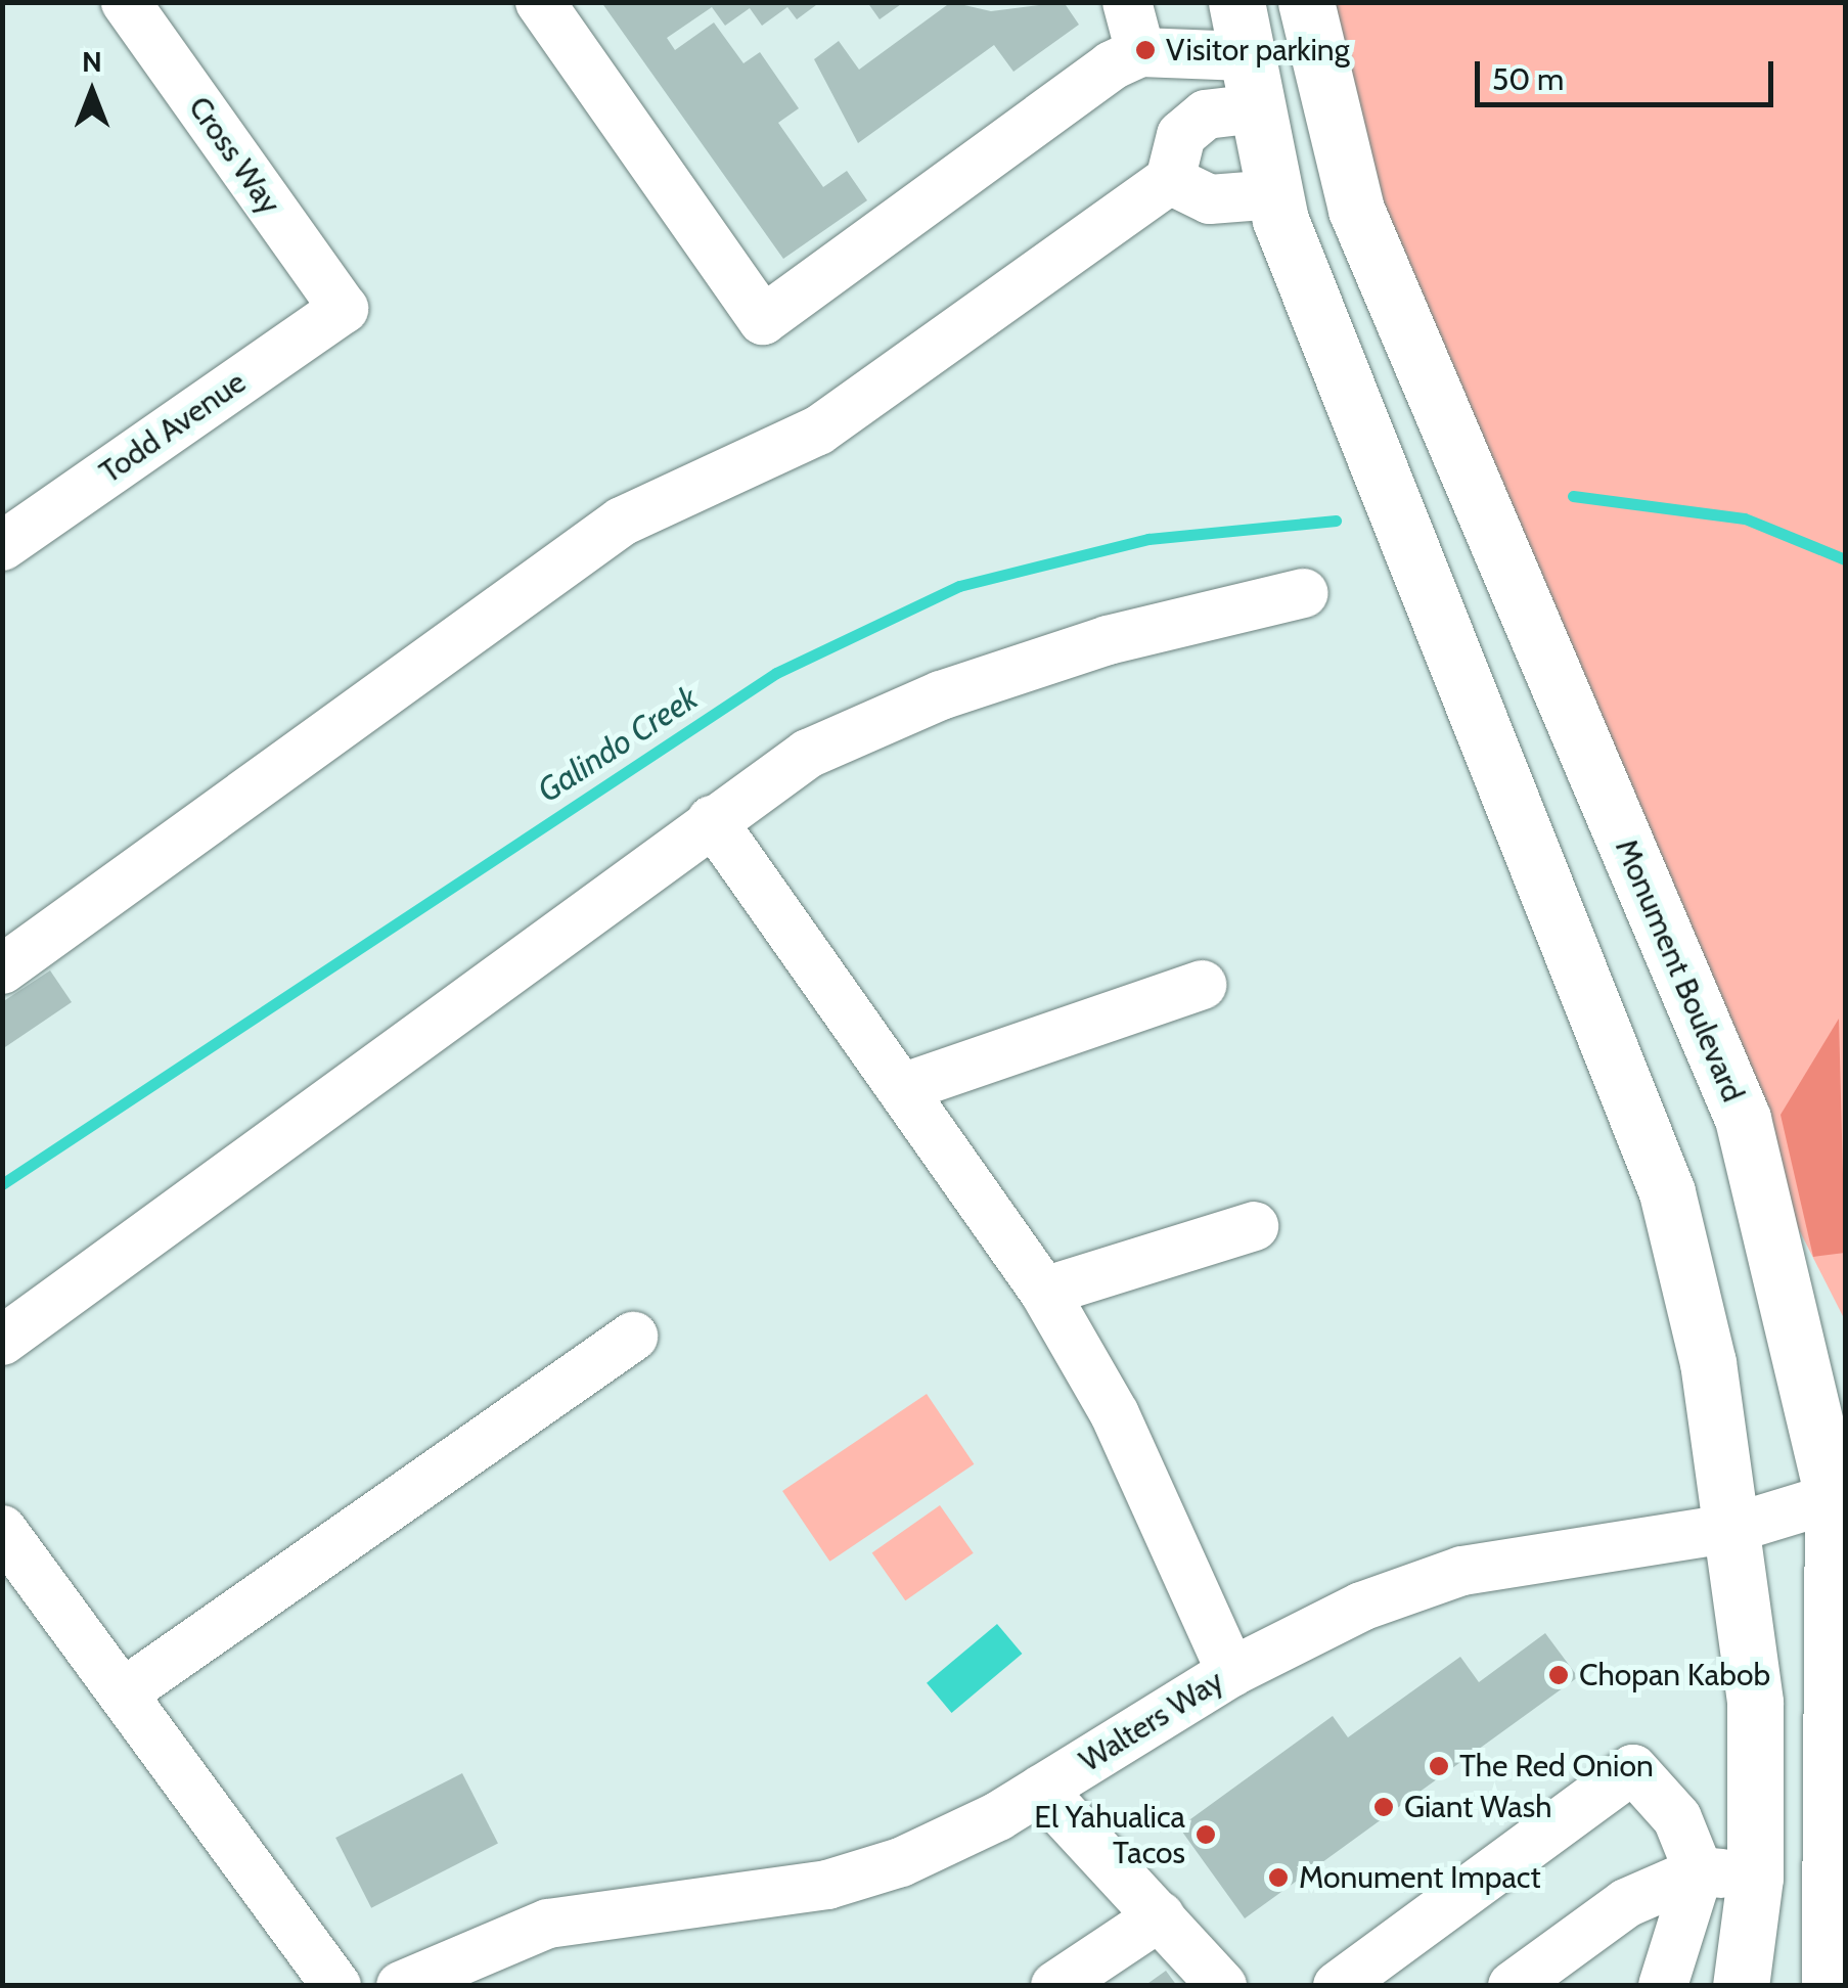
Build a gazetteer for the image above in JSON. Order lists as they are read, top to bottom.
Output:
{
  "streets": {
    "main road": ["Monument Boulevard"],
    "street": ["Cross Way", "Todd Avenue", "Walters Way"]
  },
  "crossings": [
    ["Cross Way", "Todd Avenue"]
  ],
  "water": ["Galindo Creek"],
  "places": [
    "Visitor parking",
    "Chopan Kabob",
    "The Red Onion",
    "Giant Wash",
    "El Yahualica Tacos",
    "Monument Impact"
  ],
  "scale_bar": "50 m",
  "north": "top"
}
